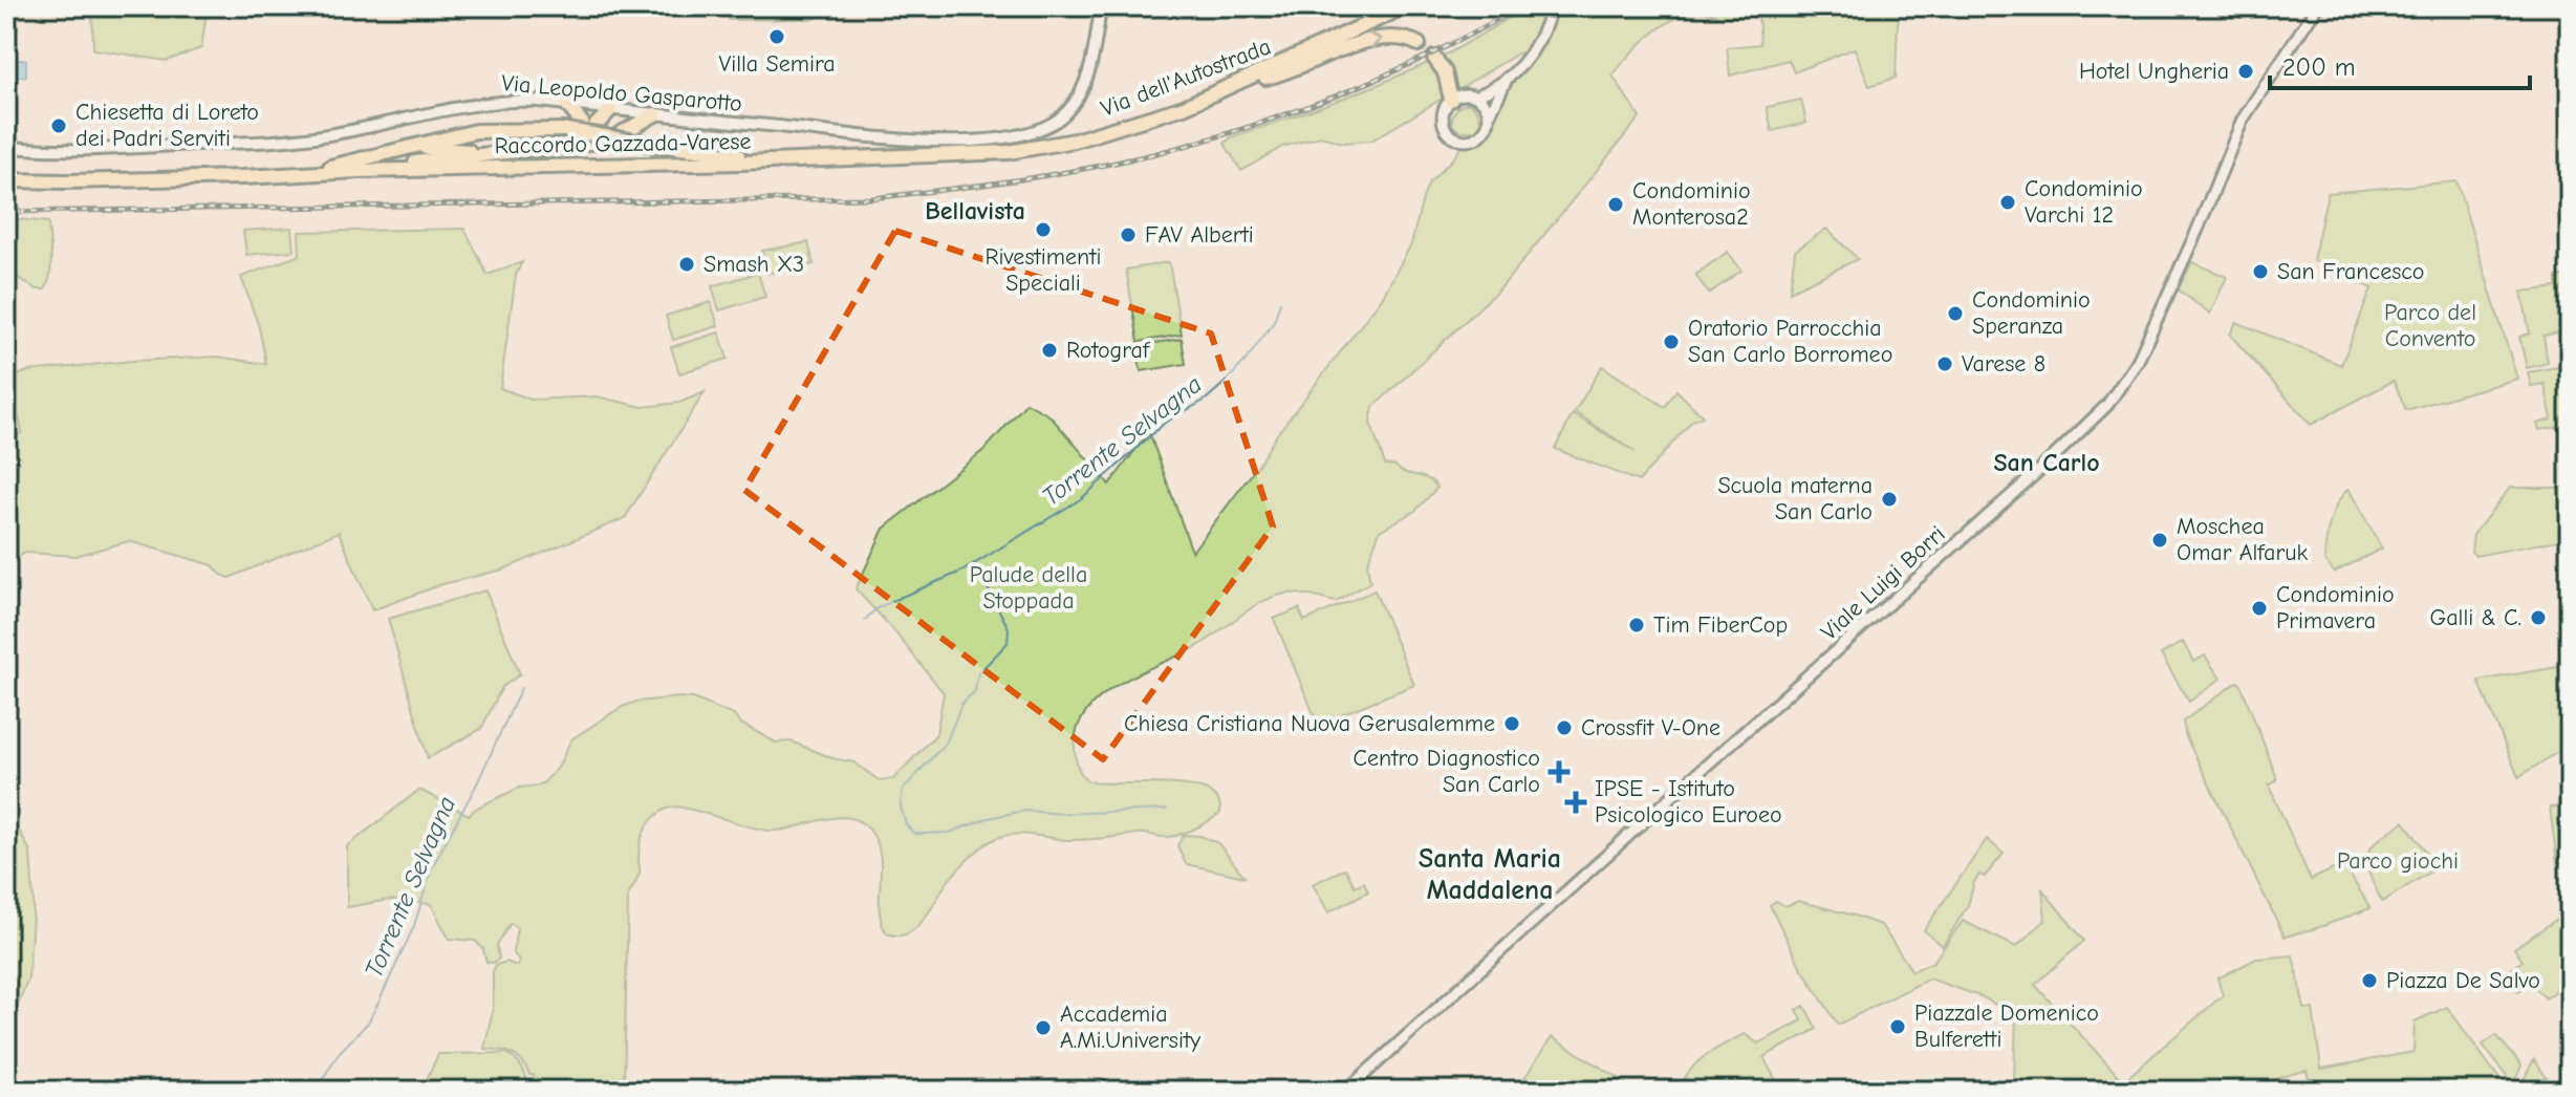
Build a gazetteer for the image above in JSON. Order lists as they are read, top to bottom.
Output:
{
  "streets": {
    "highway": ["Via dell'Autostrada", "Raccordo Gazzada-Varese"],
    "main road": ["Via Leopoldo Gasparotto", "Viale Luigi Borri"]
  },
  "crossings": [
    ["Via dell'Autostrada", "Raccordo Gazzada-Varese"]
  ],
  "districts": ["Bellavista", "San Carlo", "Santa Maria Maddalena"],
  "water": ["Torrente Selvagna"],
  "parks": ["Parco del Convento", "Palude della Stoppada", "Parco giochi"],
  "places": {
    "other": [
      "Villa Semira",
      "Hotel Ungheria",
      "Chiesetta di Loreto dei Padri Serviti",
      "Condominio Varchi 12",
      "Condominio Monterosa2",
      "Rivestimenti Speciali",
      "FAV Alberti",
      "Smash X3",
      "San Francesco",
      "Condominio Speranza",
      "Oratorio Parrocchia San Carlo Borromeo",
      "Rotograf",
      "Varese 8",
      "Scuola materna San Carlo",
      "Moschea Omar Alfaruk",
      "Condominio Primavera",
      "Galli & C.",
      "Tim FiberCop",
      "Chiesa Cristiana Nuova Gerusalemme",
      "Crossfit V-One",
      "Piazza De Salvo",
      "Piazzale Domenico Bulferetti",
      "Accademia A.Mi.University"
    ],
    "health": ["Centro Diagnostico San Carlo", "IPSE - Istituto Psicologico Euroeo"]
  },
  "scale_bar": "200 m"
}
